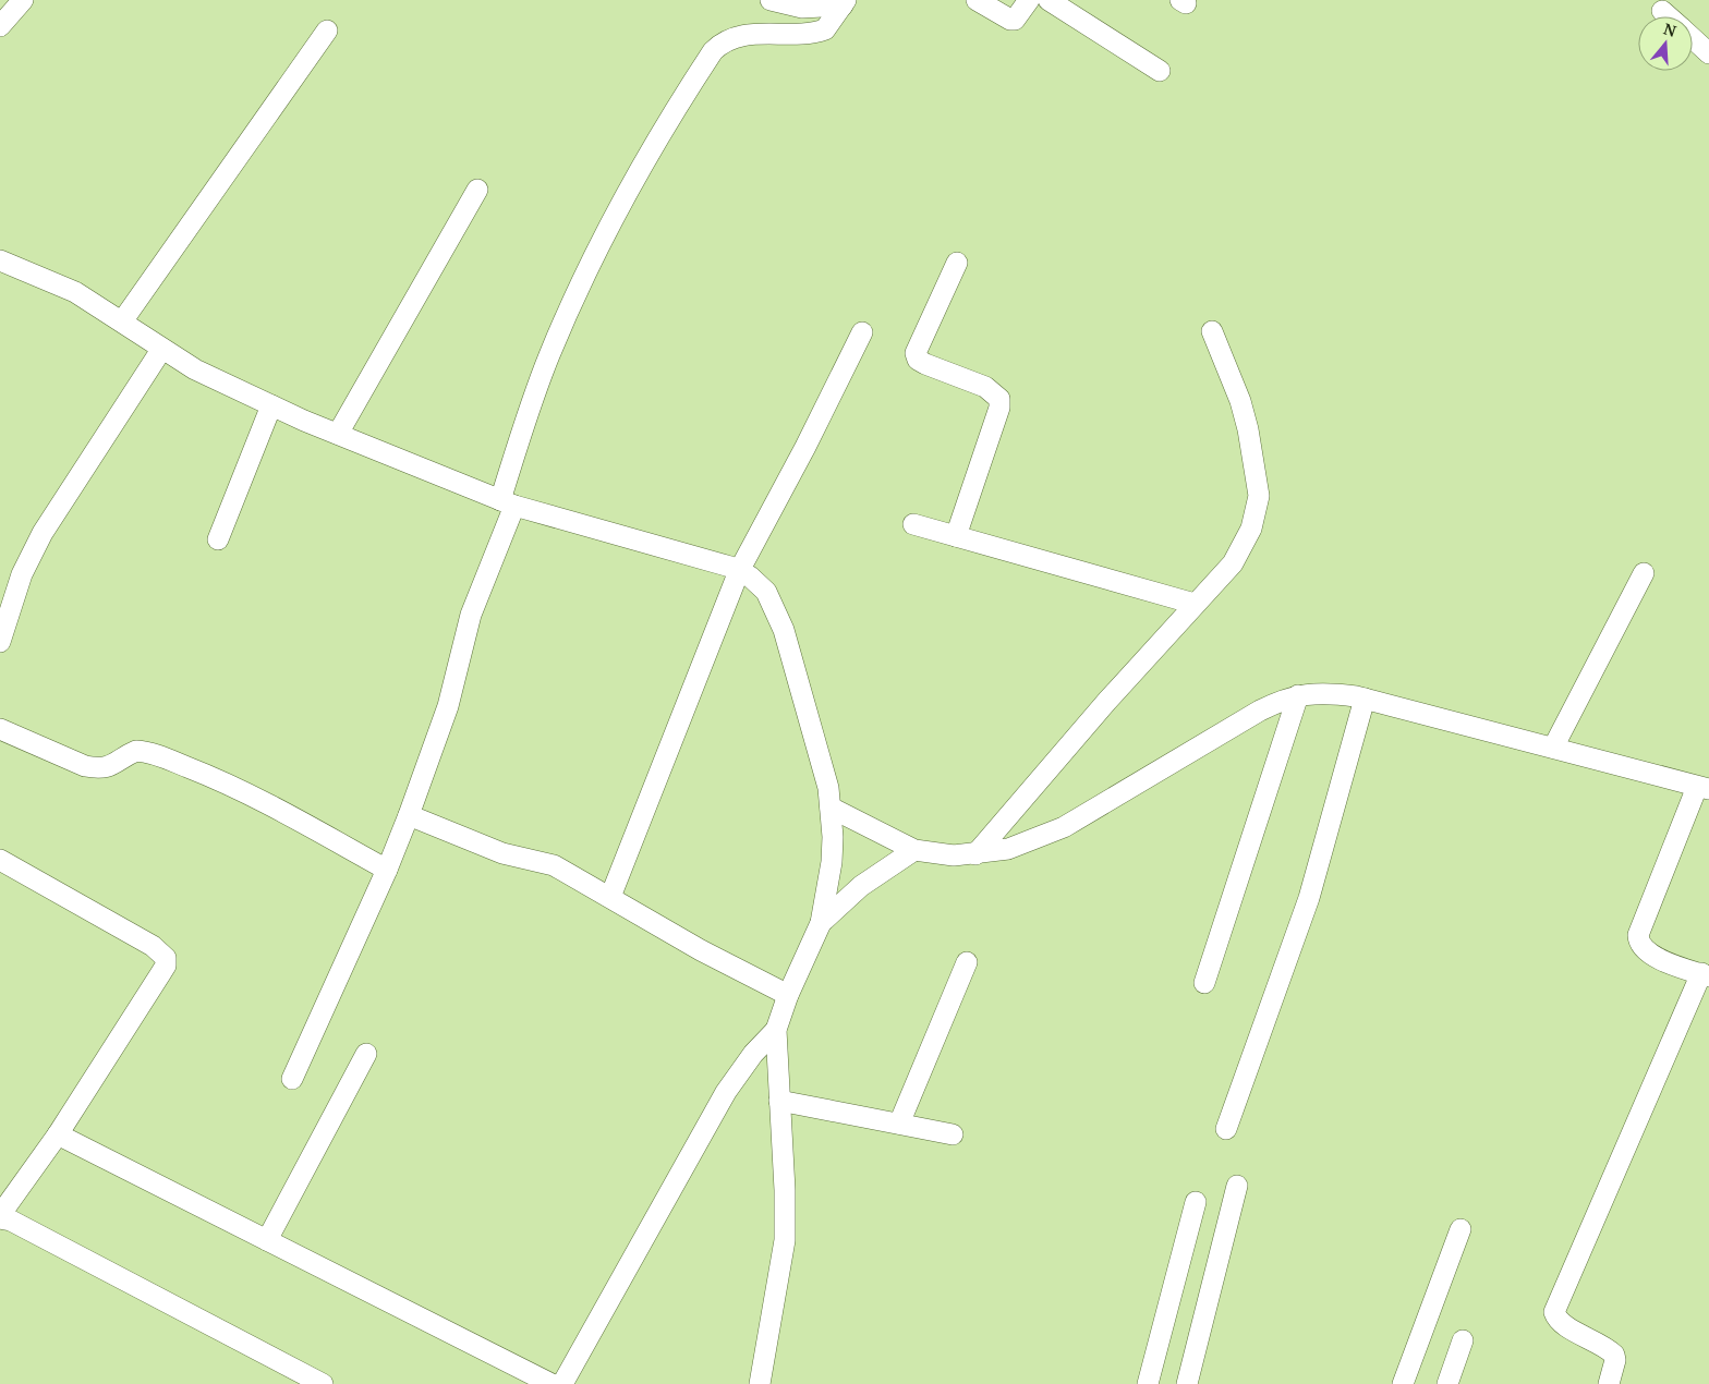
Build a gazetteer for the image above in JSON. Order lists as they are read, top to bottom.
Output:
{
  "north": "top"
}
